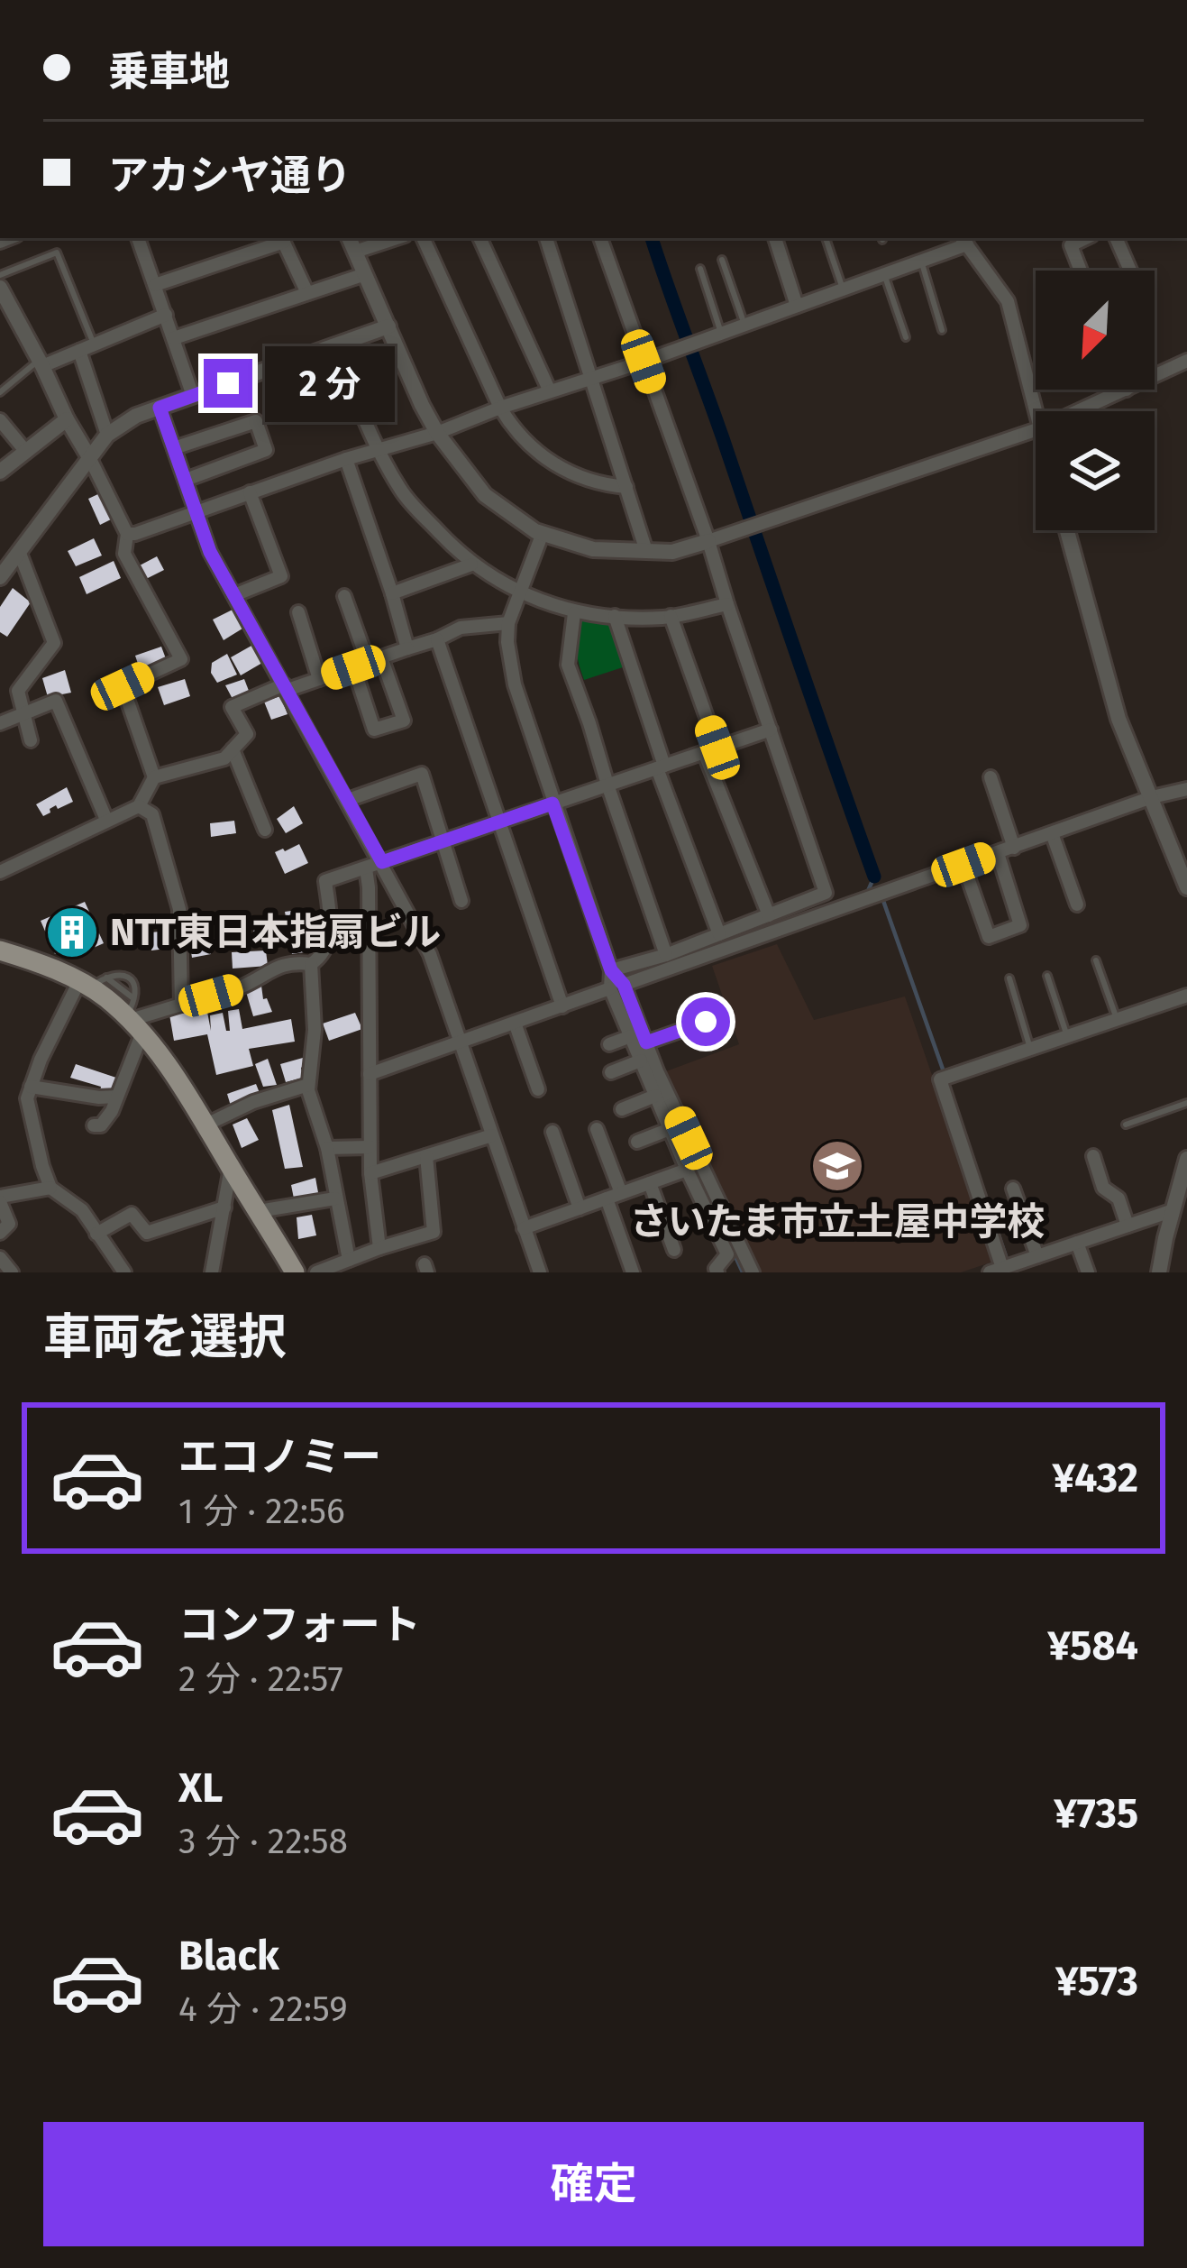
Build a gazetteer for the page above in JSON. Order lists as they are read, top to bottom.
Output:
{
  "places": {
    "building": ["NTT東日本指扇ビル"],
    "school or university": ["さいたま市立土屋中学校"]
  },
  "north": "bottom left",
  "page": {
    "banner": ["乗車地", "アカシヤ通り"],
    "bubble": "2 分",
    "heading": "車両を選択",
    "list": [
      {
        "name": "エコノミー",
        "note": "1 分 · 22:56",
        "value": "¥432"
      },
      {
        "name": "コンフォート",
        "note": "2 分 · 22:57",
        "value": "¥584"
      },
      {
        "name": "XL",
        "note": "3 分 · 22:58",
        "value": "¥735"
      },
      {
        "name": "Black",
        "note": "4 分 · 22:59",
        "value": "¥573"
      }
    ],
    "buttons": "確定"
  }
}
